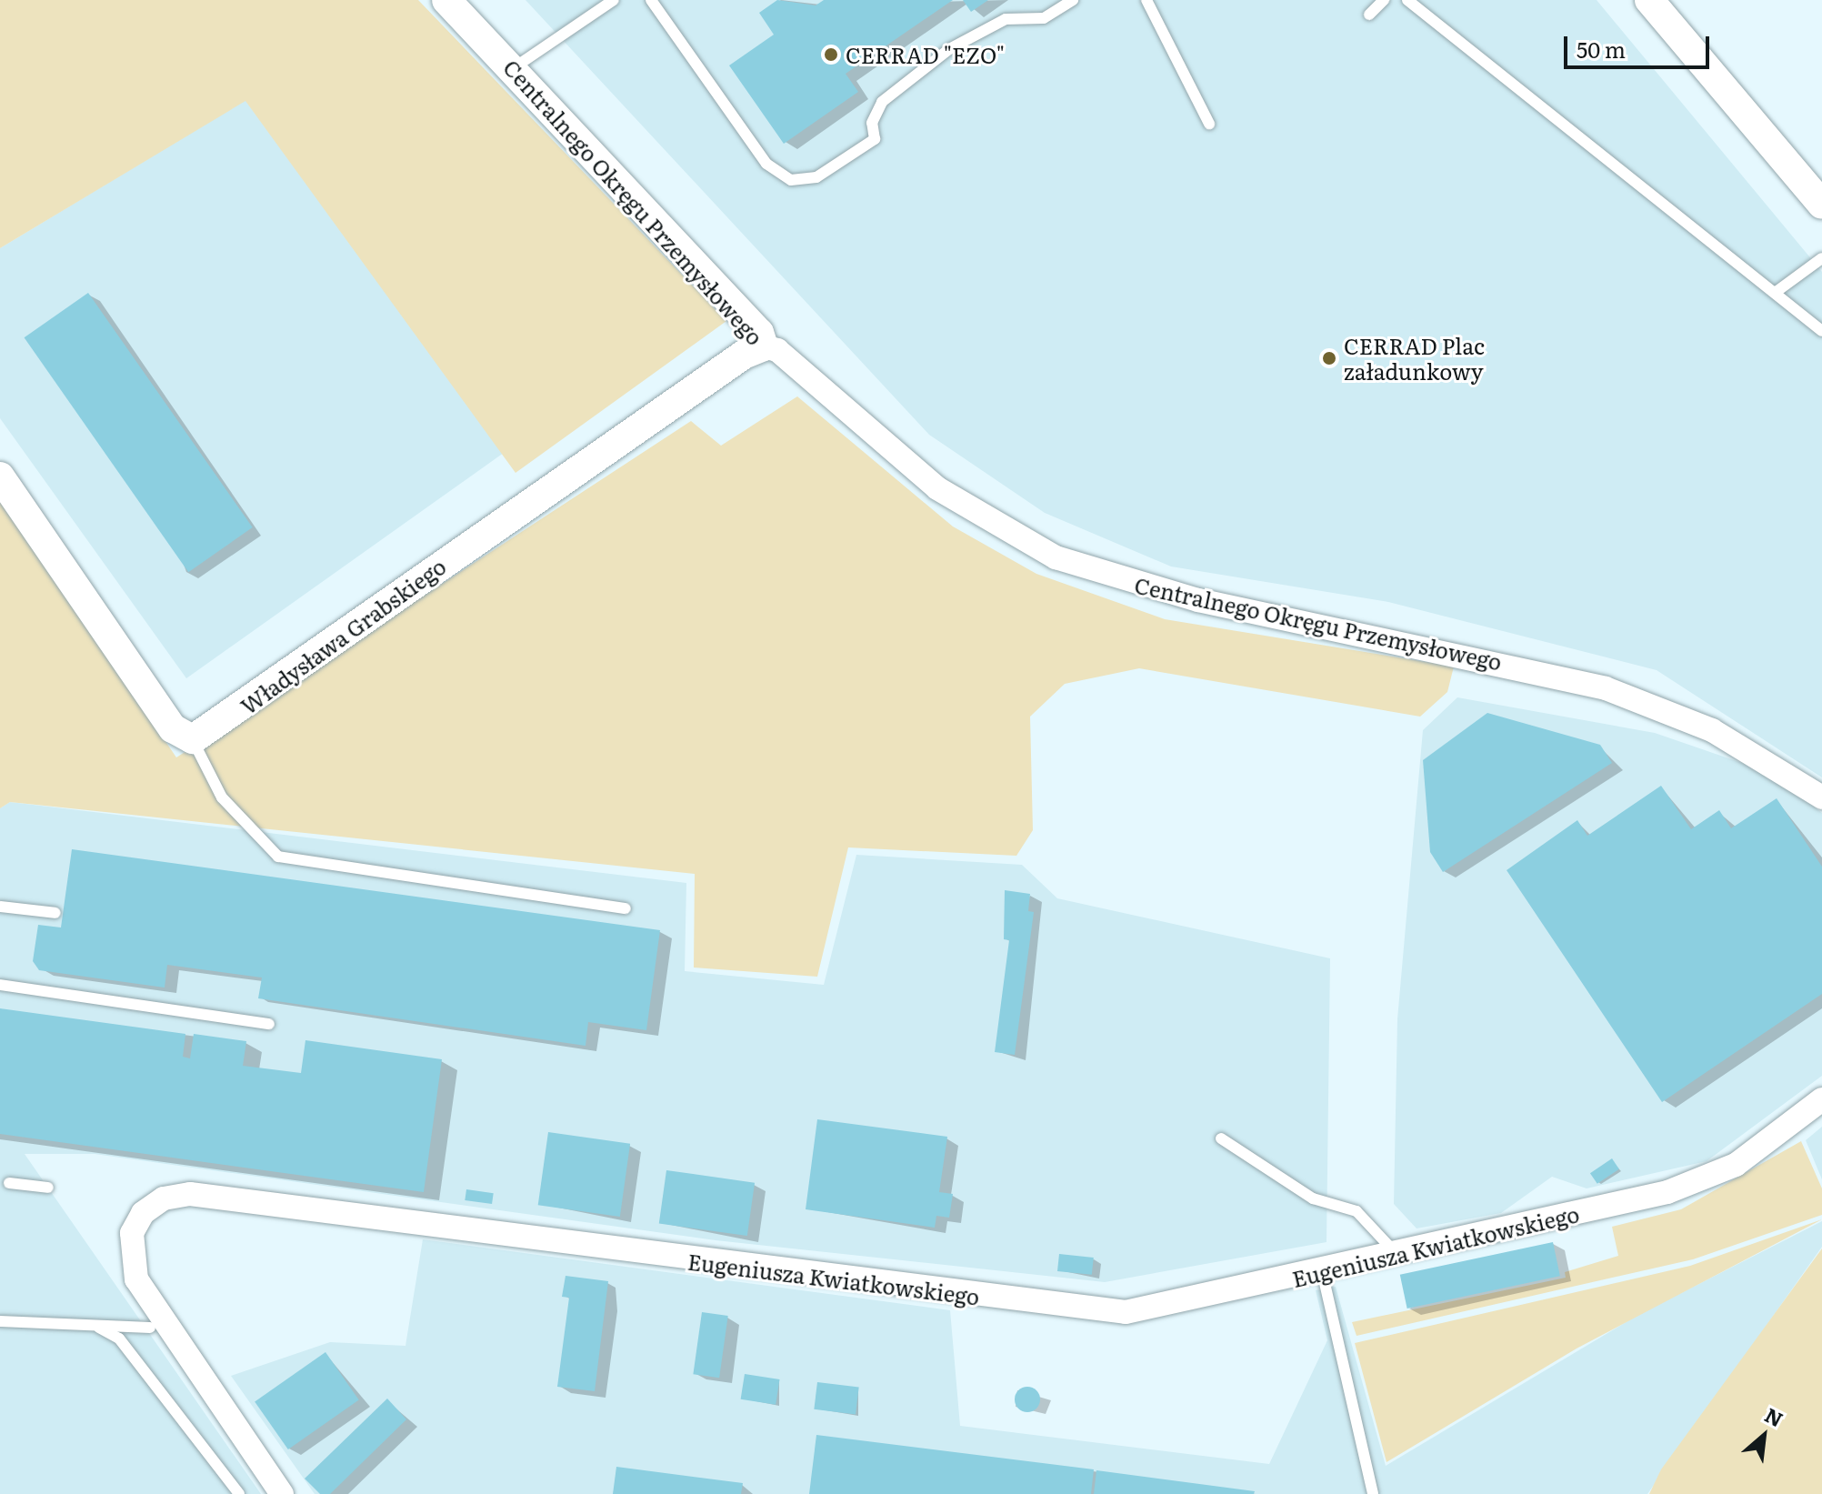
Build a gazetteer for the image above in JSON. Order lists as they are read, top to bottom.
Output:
{
  "streets": {
    "street": ["Centralnego Okręgu Przemysłowego", "Władysława Grabskiego", "Eugeniusza Kwiatkowskiego"]
  },
  "crossings": [
    ["Centralnego Okręgu Przemysłowego", "Władysława Grabskiego"]
  ],
  "places": ["CERRAD \"EZO\"", "CERRAD Plac załadunkowy"],
  "scale_bar": "50 m",
  "north": "top right"
}
